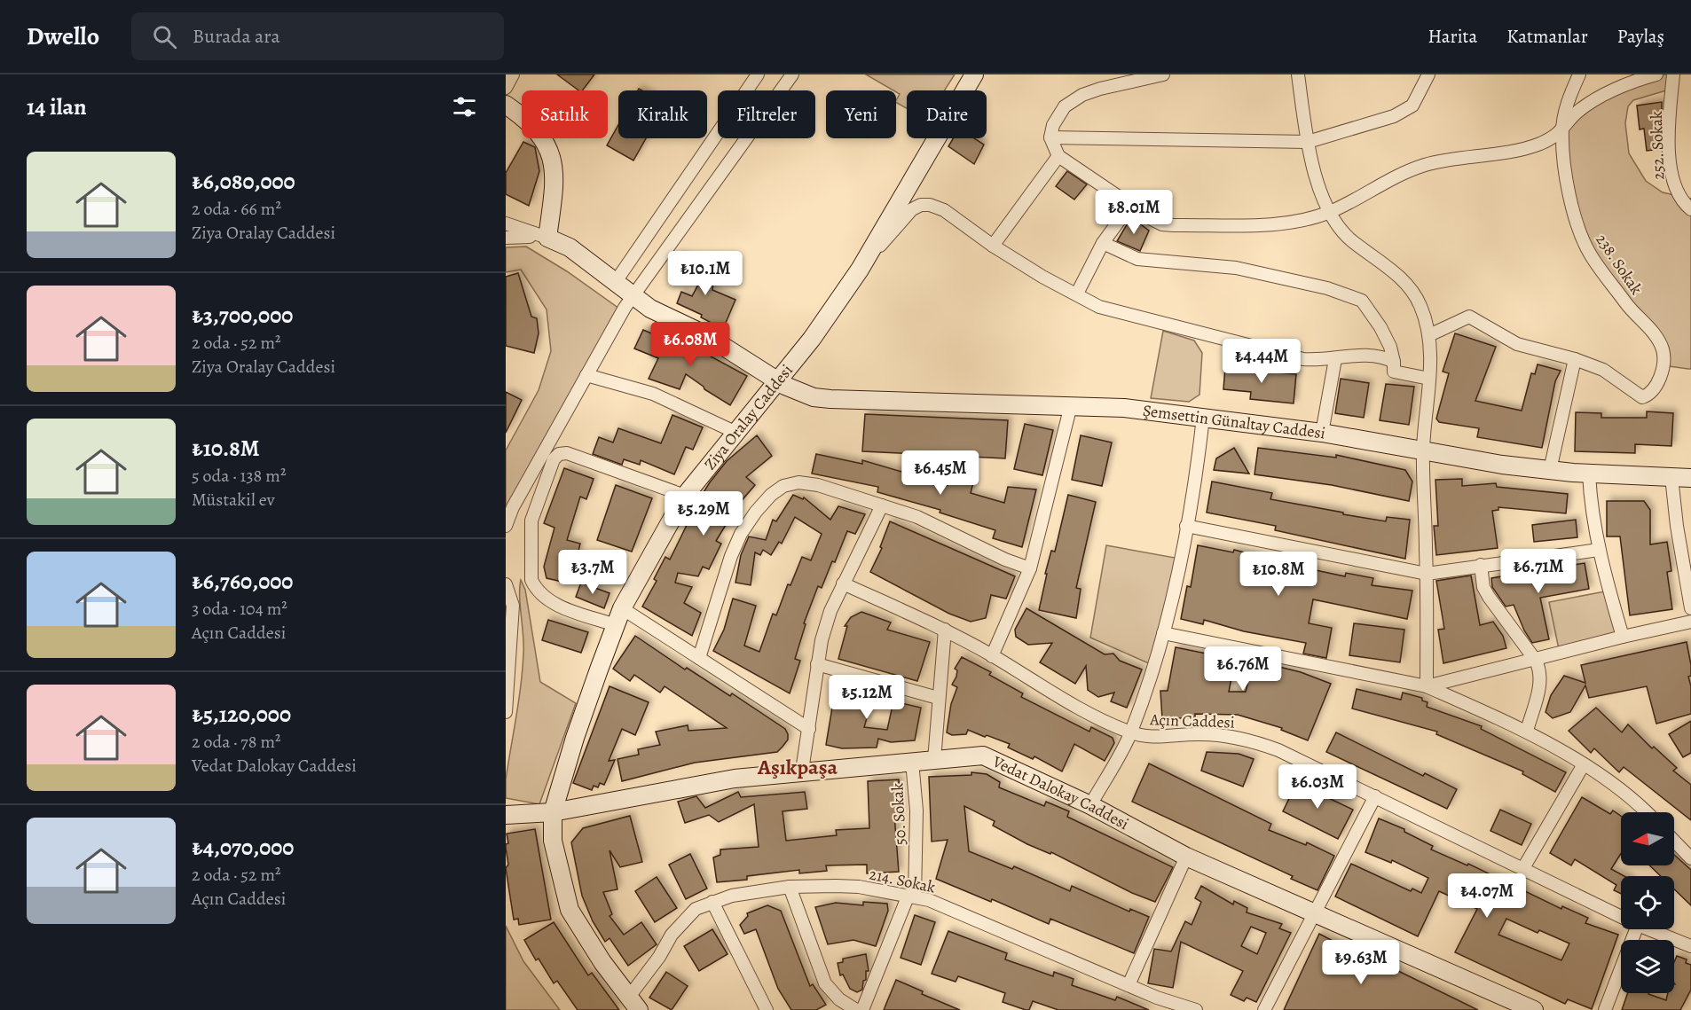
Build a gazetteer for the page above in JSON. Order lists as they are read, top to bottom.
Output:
{
  "streets": {
    "street": [
      "252. Sokak",
      "238. Sokak",
      "Ziya Oralay Caddesi",
      "Şemsettin Günaltay Caddesi",
      "Açın Caddesi",
      "Vedat Dalokay Caddesi",
      "50. Sokak",
      "214. Sokak"
    ]
  },
  "crossings": [
    ["Ziya Oralay Caddesi", "Şemsettin Günaltay Caddesi"],
    ["Ziya Oralay Caddesi", "Vedat Dalokay Caddesi"],
    ["Ziya Oralay Caddesi", "214. Sokak"],
    ["Vedat Dalokay Caddesi", "50. Sokak"],
    ["50. Sokak", "214. Sokak"]
  ],
  "districts": ["Aşıkpaşa"],
  "north": "left",
  "page": {
    "header": "Dwello",
    "search": "Burada ara",
    "nav": ["Harita", "Katmanlar", "Paylaş"],
    "heading": "14 ilan",
    "chip": [
      "Satılık",
      "Kiralık",
      "Filtreler",
      "Yeni",
      "Daire"
    ],
    "list": [
      {
        "name": "₺6,080,000",
        "note": "2 oda · 66 m² · Ziya Oralay Caddesi"
      },
      {
        "name": "₺3,700,000",
        "note": "2 oda · 52 m² · Ziya Oralay Caddesi"
      },
      {
        "name": "₺10.8M",
        "note": "5 oda · 138 m² · Müstakil ev"
      },
      {
        "name": "₺6,760,000",
        "note": "3 oda · 104 m² · Açın Caddesi"
      },
      {
        "name": "₺5,120,000",
        "note": "2 oda · 78 m² · Vedat Dalokay Caddesi"
      },
      {
        "name": "₺4,070,000",
        "note": "2 oda · 52 m² · Açın Caddesi"
      }
    ],
    "price": [
      "₺8.01M",
      "₺10.1M",
      "₺6.08M",
      "₺4.44M",
      "₺6.45M",
      "₺5.29M",
      "₺6.71M",
      "₺3.7M",
      "₺10.8M",
      "₺6.76M",
      "₺5.12M",
      "₺6.03M",
      "₺4.07M",
      "₺9.63M"
    ]
  }
}
